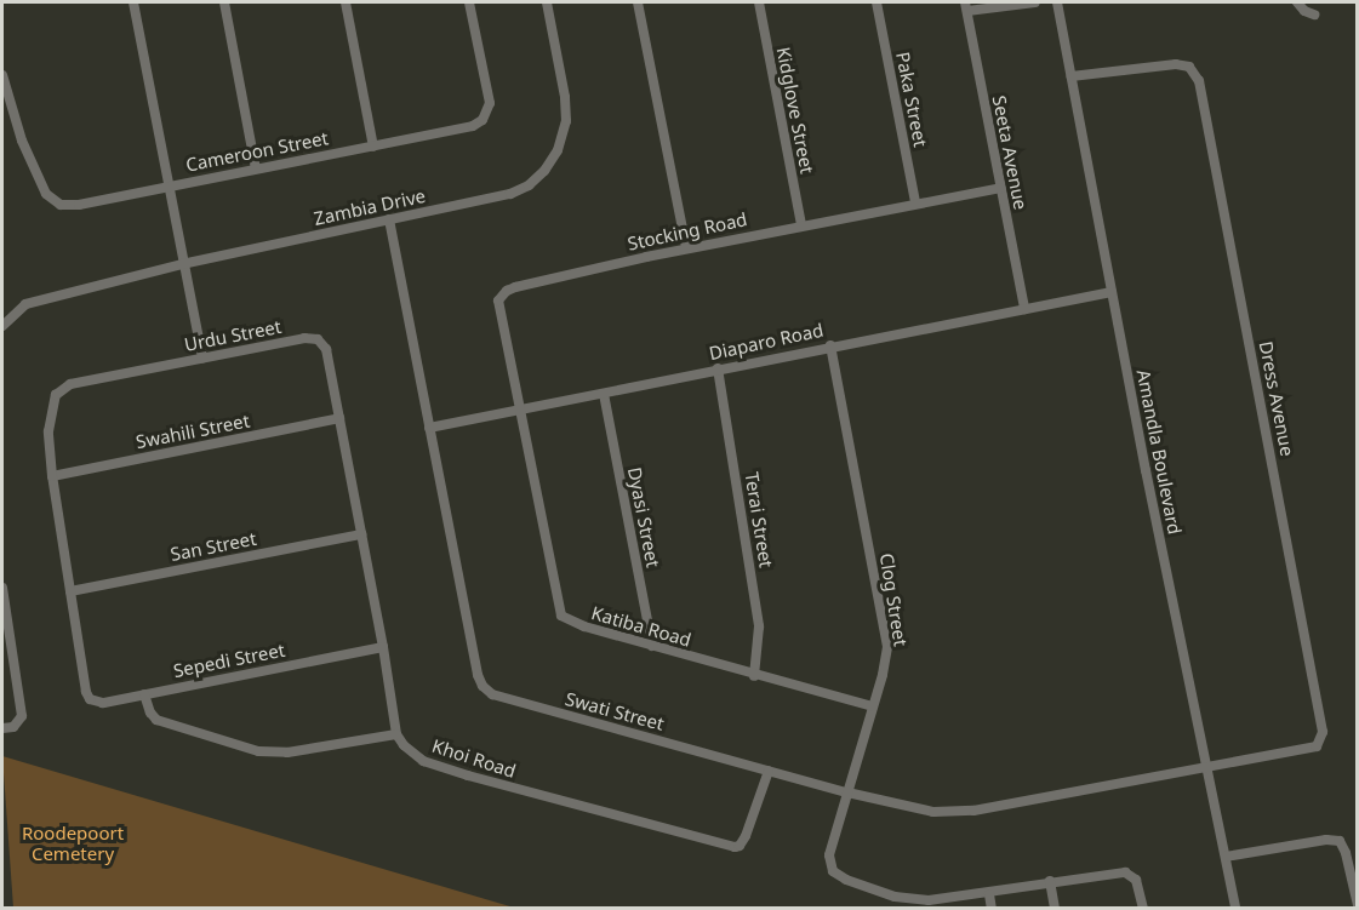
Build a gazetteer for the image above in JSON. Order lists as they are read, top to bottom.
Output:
{
  "streets": {
    "street": [
      "Paka Street",
      "Kidglove Street",
      "Cameroon Street",
      "Seeta Avenue",
      "Zambia Drive",
      "Stocking Road",
      "Urdu Street",
      "Diaparo Road",
      "Dress Avenue",
      "Swahili Street",
      "Amandla Boulevard",
      "Dyasi Street",
      "Terai Street",
      "San Street",
      "Clog Street",
      "Katiba Road",
      "Sepedi Street",
      "Swati Street",
      "Khoi Road"
    ]
  },
  "crossings": [
    ["Paka Street", "Stocking Road"],
    ["Kidglove Street", "Stocking Road"],
    ["Seeta Avenue", "Stocking Road"],
    ["Seeta Avenue", "Diaparo Road"],
    ["Zambia Drive", "Swati Street"],
    ["Stocking Road", "Diaparo Road"],
    ["Stocking Road", "Katiba Road"],
    ["Urdu Street", "Swahili Street"],
    ["Urdu Street", "San Street"],
    ["Urdu Street", "Sepedi Street"],
    ["Urdu Street", "Khoi Road"],
    ["Diaparo Road", "Amandla Boulevard"],
    ["Diaparo Road", "Dyasi Street"],
    ["Diaparo Road", "Terai Street"],
    ["Diaparo Road", "Clog Street"],
    ["Diaparo Road", "Katiba Road"],
    ["Diaparo Road", "Swati Street"],
    ["Dress Avenue", "Amandla Boulevard"],
    ["Dress Avenue", "Swati Street"],
    ["Amandla Boulevard", "Swati Street"],
    ["Dyasi Street", "Katiba Road"],
    ["Terai Street", "Katiba Road"],
    ["Clog Street", "Katiba Road"],
    ["Clog Street", "Swati Street"],
    ["Swati Street", "Khoi Road"]
  ],
  "parks": ["Roodepoort Cemetery"]
}
